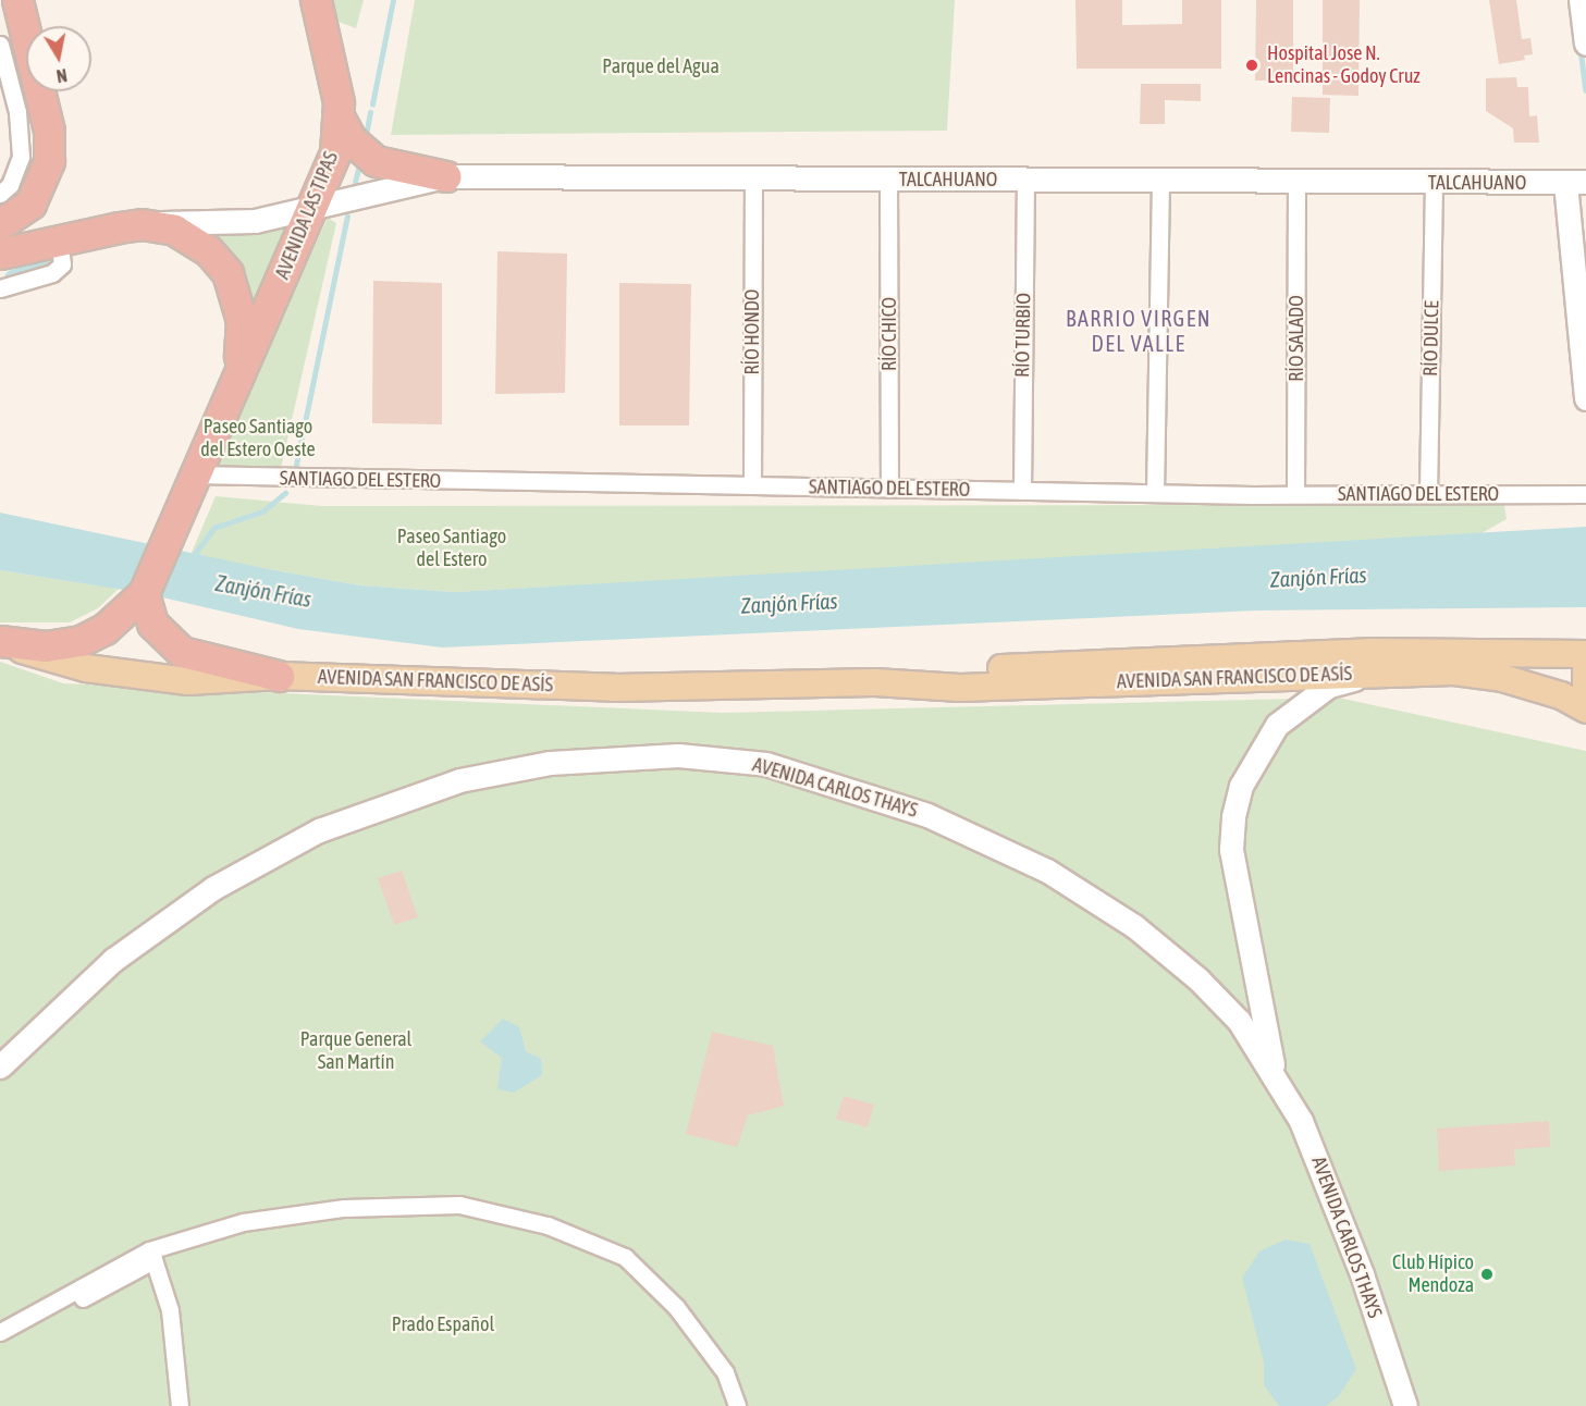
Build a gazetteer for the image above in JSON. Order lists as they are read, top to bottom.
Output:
{
  "streets": {
    "highway": ["AVENIDA LAS TIPAS"],
    "main road": ["AVENIDA SAN FRANCISCO DE ASÍS"],
    "street": [
      "TALCAHUANO",
      "RÍO HONDO",
      "RÍO CHICO",
      "RÍO TURBIO",
      "RÍO SALADO",
      "RÍO DULCE",
      "SANTIAGO DEL ESTERO",
      "AVENIDA CARLOS THAYS"
    ]
  },
  "crossings": [
    ["TALCAHUANO", "AVENIDA LAS TIPAS"],
    ["TALCAHUANO", "RÍO HONDO"],
    ["TALCAHUANO", "RÍO CHICO"],
    ["TALCAHUANO", "RÍO TURBIO"],
    ["TALCAHUANO", "RÍO SALADO"],
    ["TALCAHUANO", "RÍO DULCE"],
    ["AVENIDA LAS TIPAS", "SANTIAGO DEL ESTERO"],
    ["RÍO HONDO", "SANTIAGO DEL ESTERO"],
    ["RÍO CHICO", "SANTIAGO DEL ESTERO"],
    ["RÍO TURBIO", "SANTIAGO DEL ESTERO"],
    ["RÍO SALADO", "SANTIAGO DEL ESTERO"],
    ["RÍO DULCE", "SANTIAGO DEL ESTERO"],
    ["AVENIDA SAN FRANCISCO DE ASÍS", "AVENIDA CARLOS THAYS"]
  ],
  "districts": ["BARRIO VIRGEN DEL VALLE"],
  "water": ["Zanjón Frías"],
  "parks": [
    "Parque del Agua",
    "Paseo Santiago del Estero Oeste",
    "Paseo Santiago del Estero",
    "Parque General San Martín",
    "Prado Español"
  ],
  "places": ["Hospital Jose N. Lencinas - Godoy Cruz", "Club Hípico Mendoza"],
  "north": "bottom"
}
